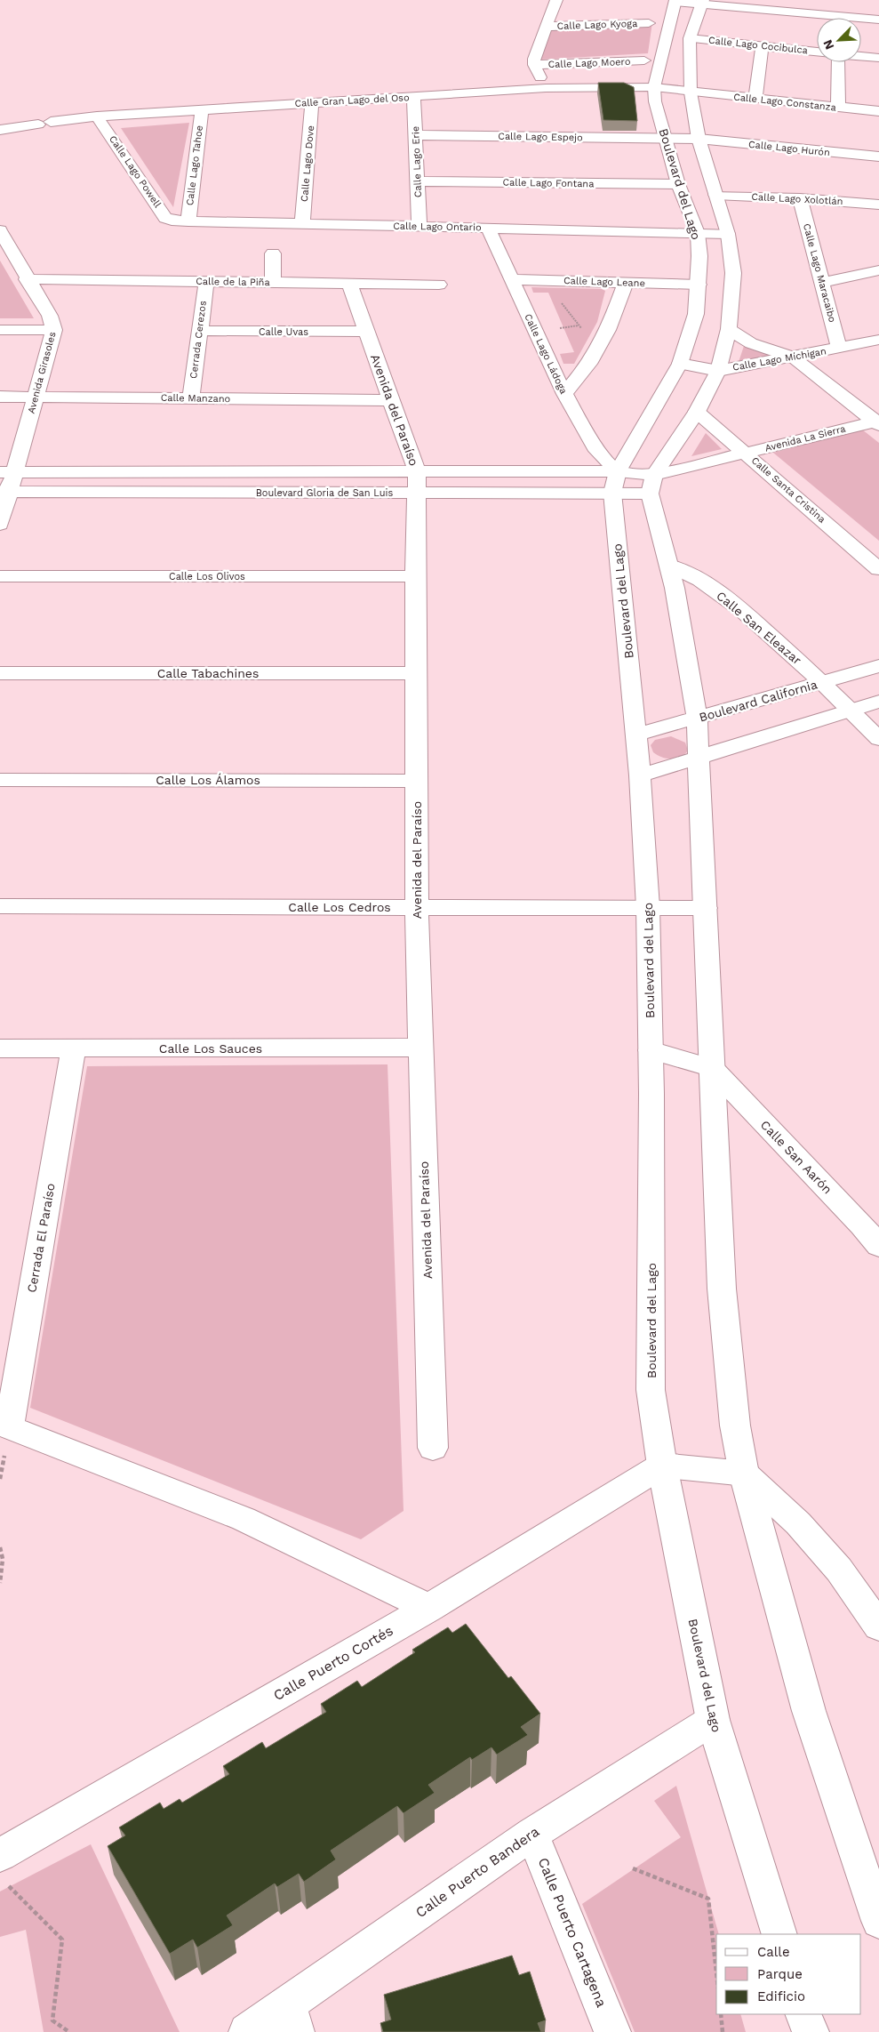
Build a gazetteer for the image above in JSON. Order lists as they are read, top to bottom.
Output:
{
  "streets": {
    "street": [
      "Calle Lago Kyoga",
      "Calle Lago Cocibulca",
      "Calle Lago Moero",
      "Calle Gran Lago del Oso",
      "Calle Lago Constanza",
      "Calle Lago Espejo",
      "Calle Lago Hurón",
      "Calle Lago Erie",
      "Calle Lago Dove",
      "Calle Lago Tahoe",
      "Calle Lago Powell",
      "Calle Lago Fontana",
      "Boulevard del Lago",
      "Calle Lago Xolotlán",
      "Calle Lago Ontario",
      "Calle Lago Maracaibo",
      "Calle de la Piña",
      "Calle Lago Leane",
      "Calle Uvas",
      "Cerrada Cerezos",
      "Calle Lago Ládoga",
      "Calle Lago Míchigan",
      "Avenida Girasoles",
      "Calle Manzano",
      "Avenida del Paraíso",
      "Avenida La Sierra",
      "Calle Santa Cristina",
      "Boulevard Gloria de San Luis",
      "Calle Los Olivos",
      "Calle San Eleazar",
      "Calle Tabachines",
      "Boulevard California",
      "Calle Los Álamos",
      "Calle Los Cedros",
      "Calle Los Sauces",
      "Calle San Aarón",
      "Cerrada El Paraíso",
      "Calle Puerto Cortés",
      "Calle Puerto Bandera",
      "Calle Puerto Cartagena"
    ]
  },
  "crossings": [
    ["Calle Gran Lago del Oso", "Calle Lago Constanza"],
    ["Calle Gran Lago del Oso", "Calle Lago Erie"],
    ["Calle Gran Lago del Oso", "Calle Lago Dove"],
    ["Calle Gran Lago del Oso", "Calle Lago Tahoe"],
    ["Calle Gran Lago del Oso", "Calle Lago Powell"],
    ["Calle Gran Lago del Oso", "Boulevard del Lago"],
    ["Calle Lago Constanza", "Boulevard del Lago"],
    ["Calle Lago Espejo", "Calle Lago Hurón"],
    ["Calle Lago Espejo", "Calle Lago Erie"],
    ["Calle Lago Espejo", "Boulevard del Lago"],
    ["Calle Lago Erie", "Calle Lago Fontana"],
    ["Calle Lago Erie", "Calle Lago Ontario"],
    ["Calle Lago Dove", "Calle Lago Ontario"],
    ["Calle Lago Tahoe", "Calle Lago Powell"],
    ["Calle Lago Tahoe", "Calle Lago Ontario"],
    ["Calle Lago Powell", "Calle Lago Ontario"],
    ["Calle Lago Fontana", "Boulevard del Lago"],
    ["Boulevard del Lago", "Calle Lago Ontario"],
    ["Boulevard del Lago", "Calle Lago Leane"],
    ["Boulevard del Lago", "Calle Lago Ládoga"],
    ["Boulevard del Lago", "Calle Lago Míchigan"],
    ["Boulevard del Lago", "Boulevard Gloria de San Luis"],
    ["Boulevard del Lago", "Boulevard California"],
    ["Boulevard del Lago", "Calle Los Cedros"],
    ["Boulevard del Lago", "Calle Puerto Cortés"],
    ["Boulevard del Lago", "Calle Puerto Bandera"],
    ["Calle Lago Xolotlán", "Calle Lago Maracaibo"],
    ["Calle Lago Ontario", "Calle Lago Ládoga"],
    ["Calle Lago Maracaibo", "Calle Lago Míchigan"],
    ["Calle de la Piña", "Cerrada Cerezos"],
    ["Calle de la Piña", "Avenida Girasoles"],
    ["Calle de la Piña", "Avenida del Paraíso"],
    ["Calle Lago Leane", "Calle Lago Ládoga"],
    ["Calle Uvas", "Cerrada Cerezos"],
    ["Calle Uvas", "Avenida del Paraíso"],
    ["Cerrada Cerezos", "Calle Manzano"],
    ["Calle Lago Ládoga", "Boulevard Gloria de San Luis"],
    ["Avenida Girasoles", "Calle Manzano"],
    ["Avenida Girasoles", "Boulevard Gloria de San Luis"],
    ["Calle Manzano", "Avenida del Paraíso"],
    ["Avenida del Paraíso", "Boulevard Gloria de San Luis"],
    ["Avenida del Paraíso", "Calle Los Olivos"],
    ["Avenida del Paraíso", "Calle Tabachines"],
    ["Avenida del Paraíso", "Calle Los Álamos"],
    ["Avenida del Paraíso", "Calle Los Cedros"],
    ["Avenida del Paraíso", "Calle Los Sauces"],
    ["Avenida La Sierra", "Calle Santa Cristina"],
    ["Avenida La Sierra", "Boulevard Gloria de San Luis"],
    ["Calle San Eleazar", "Boulevard California"],
    ["Calle Los Sauces", "Cerrada El Paraíso"],
    ["Cerrada El Paraíso", "Calle Puerto Cortés"],
    ["Calle Puerto Bandera", "Calle Puerto Cartagena"]
  ],
  "legend": ["Calle", "Parque", "Edificio"],
  "north": "bottom left"
}
